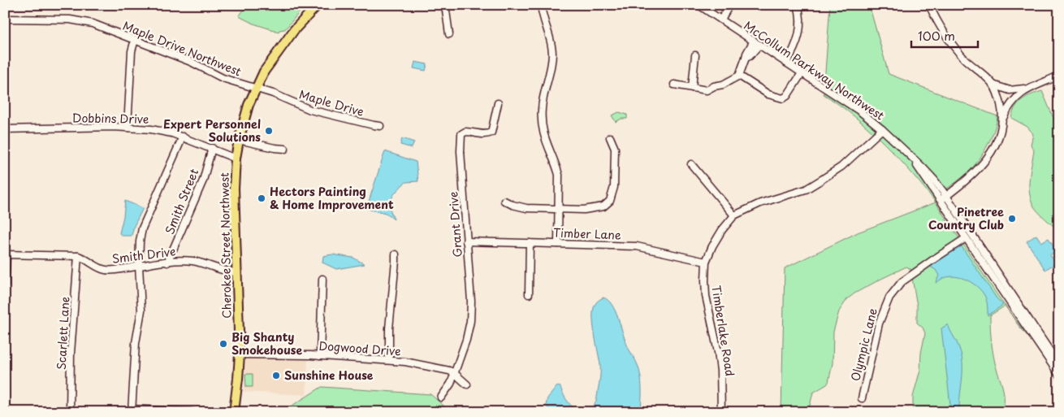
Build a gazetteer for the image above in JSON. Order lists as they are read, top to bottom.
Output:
{
  "streets": {
    "main road": ["Cherokee Street Northwest"],
    "street": [
      "Maple Drive Northwest",
      "McCollum Parkway Northwest",
      "Maple Drive",
      "Dobbins Drive",
      "Smith Street",
      "Grant Drive",
      "Timber Lane",
      "Smith Drive",
      "Timberlake Road",
      "Scarlett Lane",
      "Olympic Lane",
      "Dogwood Drive"
    ]
  },
  "crossings": [
    ["Maple Drive Northwest", "Maple Drive"],
    ["Maple Drive Northwest", "Cherokee Street Northwest"],
    ["McCollum Parkway Northwest", "Timberlake Road"],
    ["McCollum Parkway Northwest", "Olympic Lane"],
    ["Maple Drive", "Cherokee Street Northwest"],
    ["Dobbins Drive", "Smith Street"],
    ["Dobbins Drive", "Cherokee Street Northwest"],
    ["Smith Street", "Smith Drive"],
    ["Grant Drive", "Timber Lane"],
    ["Grant Drive", "Dogwood Drive"],
    ["Timber Lane", "Timberlake Road"],
    ["Cherokee Street Northwest", "Smith Drive"],
    ["Cherokee Street Northwest", "Dogwood Drive"],
    ["Smith Drive", "Scarlett Lane"]
  ],
  "places": [
    "Expert Personnel Solutions",
    "Hectors Painting & Home Improvement",
    "Pinetree Country Club",
    "Big Shanty Smokehouse",
    "Sunshine House"
  ],
  "scale_bar": "100 m"
}
